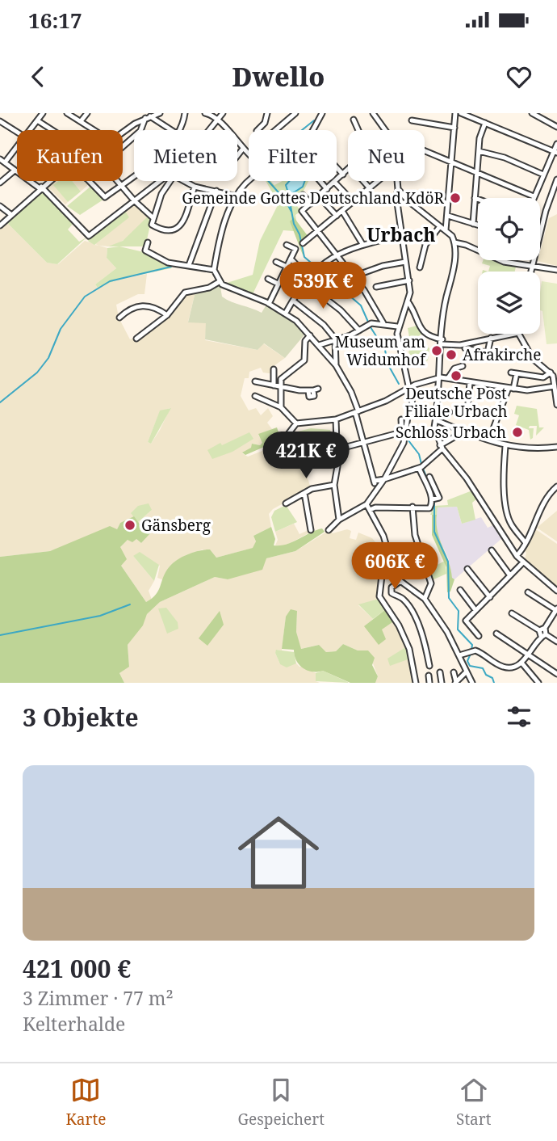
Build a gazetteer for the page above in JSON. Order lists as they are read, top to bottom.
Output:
{
  "districts": ["Urbach"],
  "places": [
    "Gemeinde Gottes Deutschland KdöR",
    "Museum am Widumhof",
    "Afrakirche",
    "Deutsche Post Filiale Urbach",
    "Schloss Urbach",
    "Gänsberg"
  ],
  "page": {
    "status": "16:17",
    "header": "Dwello",
    "chip": [
      "Kaufen",
      "Mieten",
      "Filter",
      "Neu"
    ],
    "price": ["539K €", "421K €", "606K €"],
    "heading": "3 Objekte",
    "list": [
      {
        "name": "421 000 €",
        "note": "3 Zimmer · 77 m² · Kelterhalde"
      }
    ],
    "tabs": ["Karte", "Gespeichert", "Start"]
  }
}
